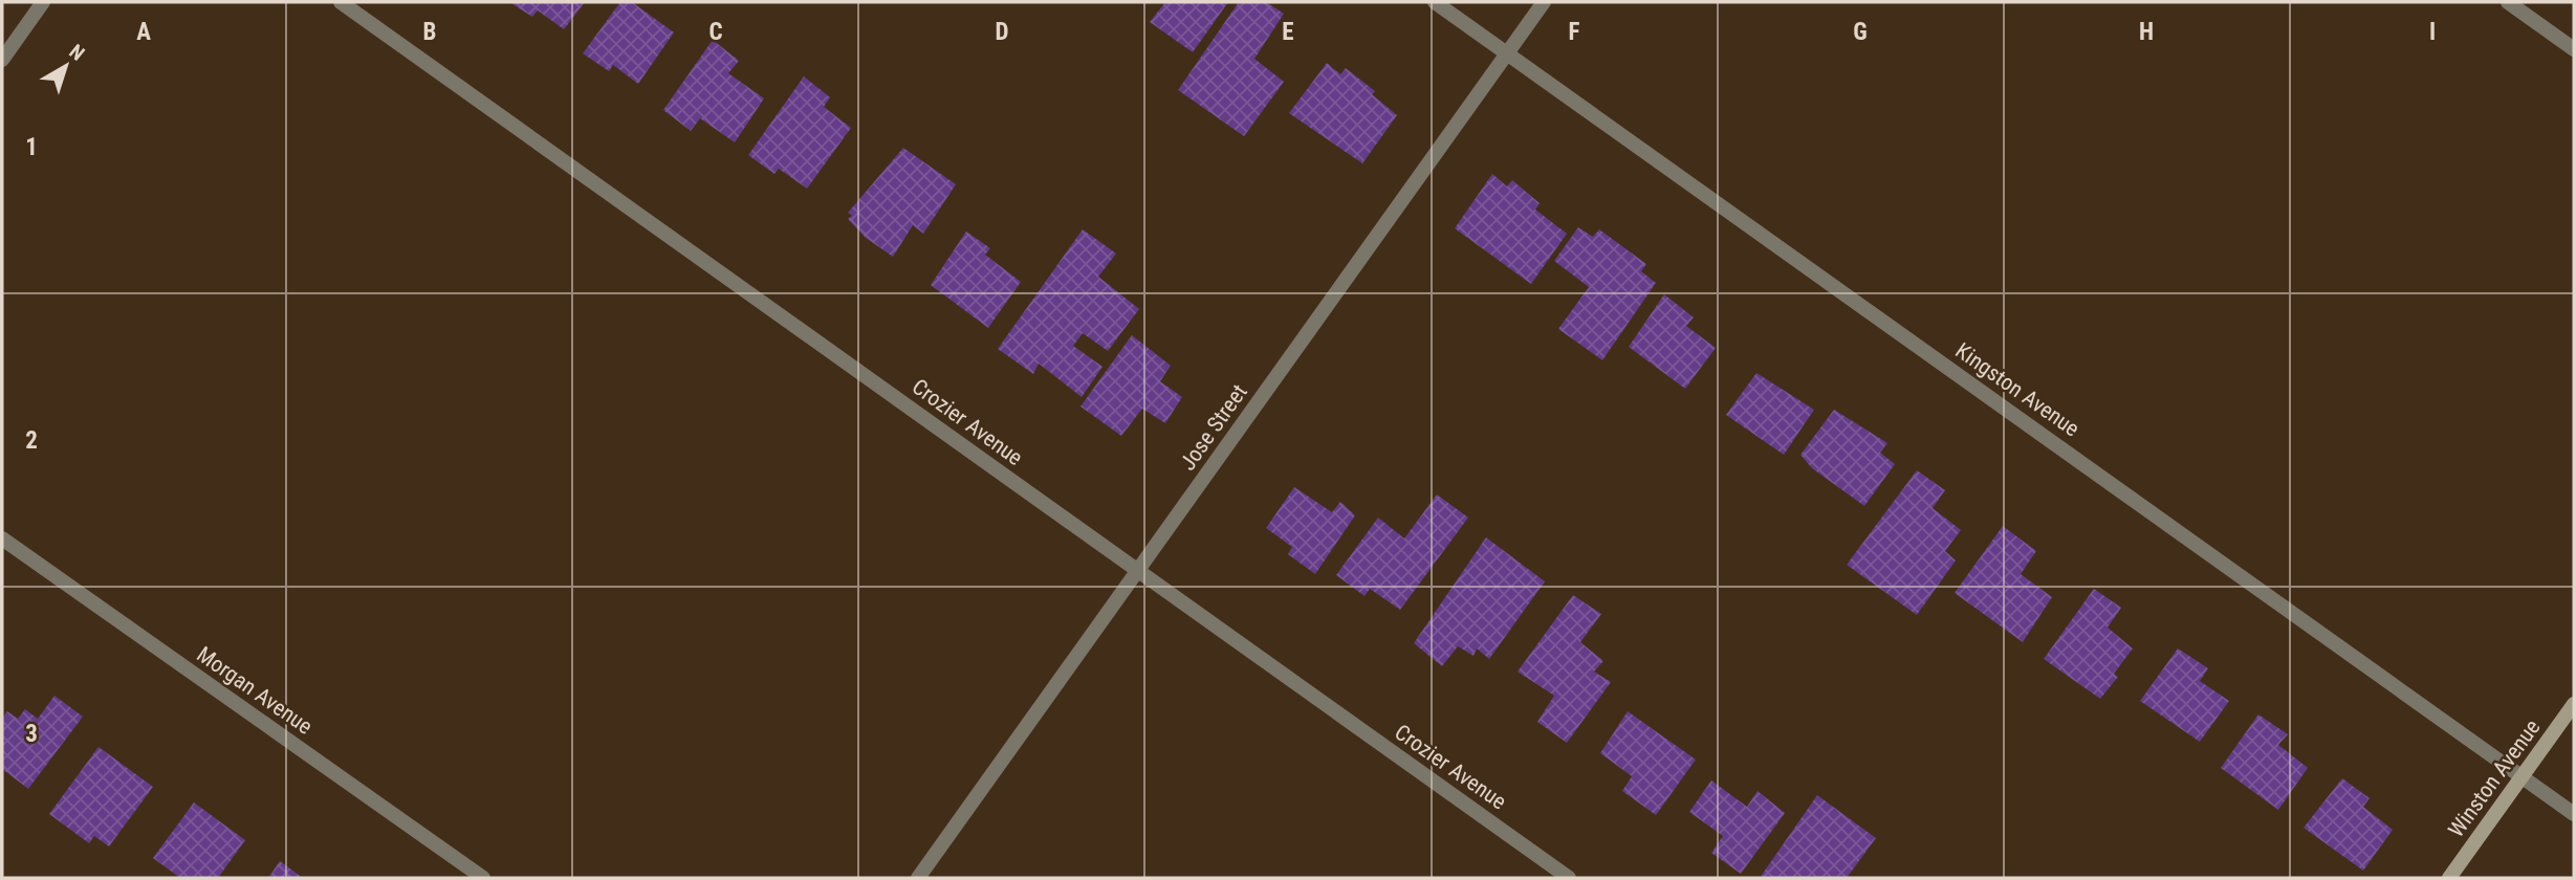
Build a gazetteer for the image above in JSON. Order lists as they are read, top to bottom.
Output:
{
  "streets": {
    "street": [
      "Kingston Avenue",
      "Crozier Avenue",
      "Jose Street",
      "Morgan Avenue",
      "Winston Avenue"
    ]
  },
  "crossings": [
    ["Kingston Avenue", "Jose Street"],
    ["Kingston Avenue", "Winston Avenue"],
    ["Crozier Avenue", "Jose Street"]
  ],
  "north": "top right",
  "grid": {
    "columns": [
      "A",
      "B",
      "C",
      "D",
      "E",
      "F",
      "G",
      "H",
      "I"
    ],
    "rows": ["1", "2", "3"]
  }
}
